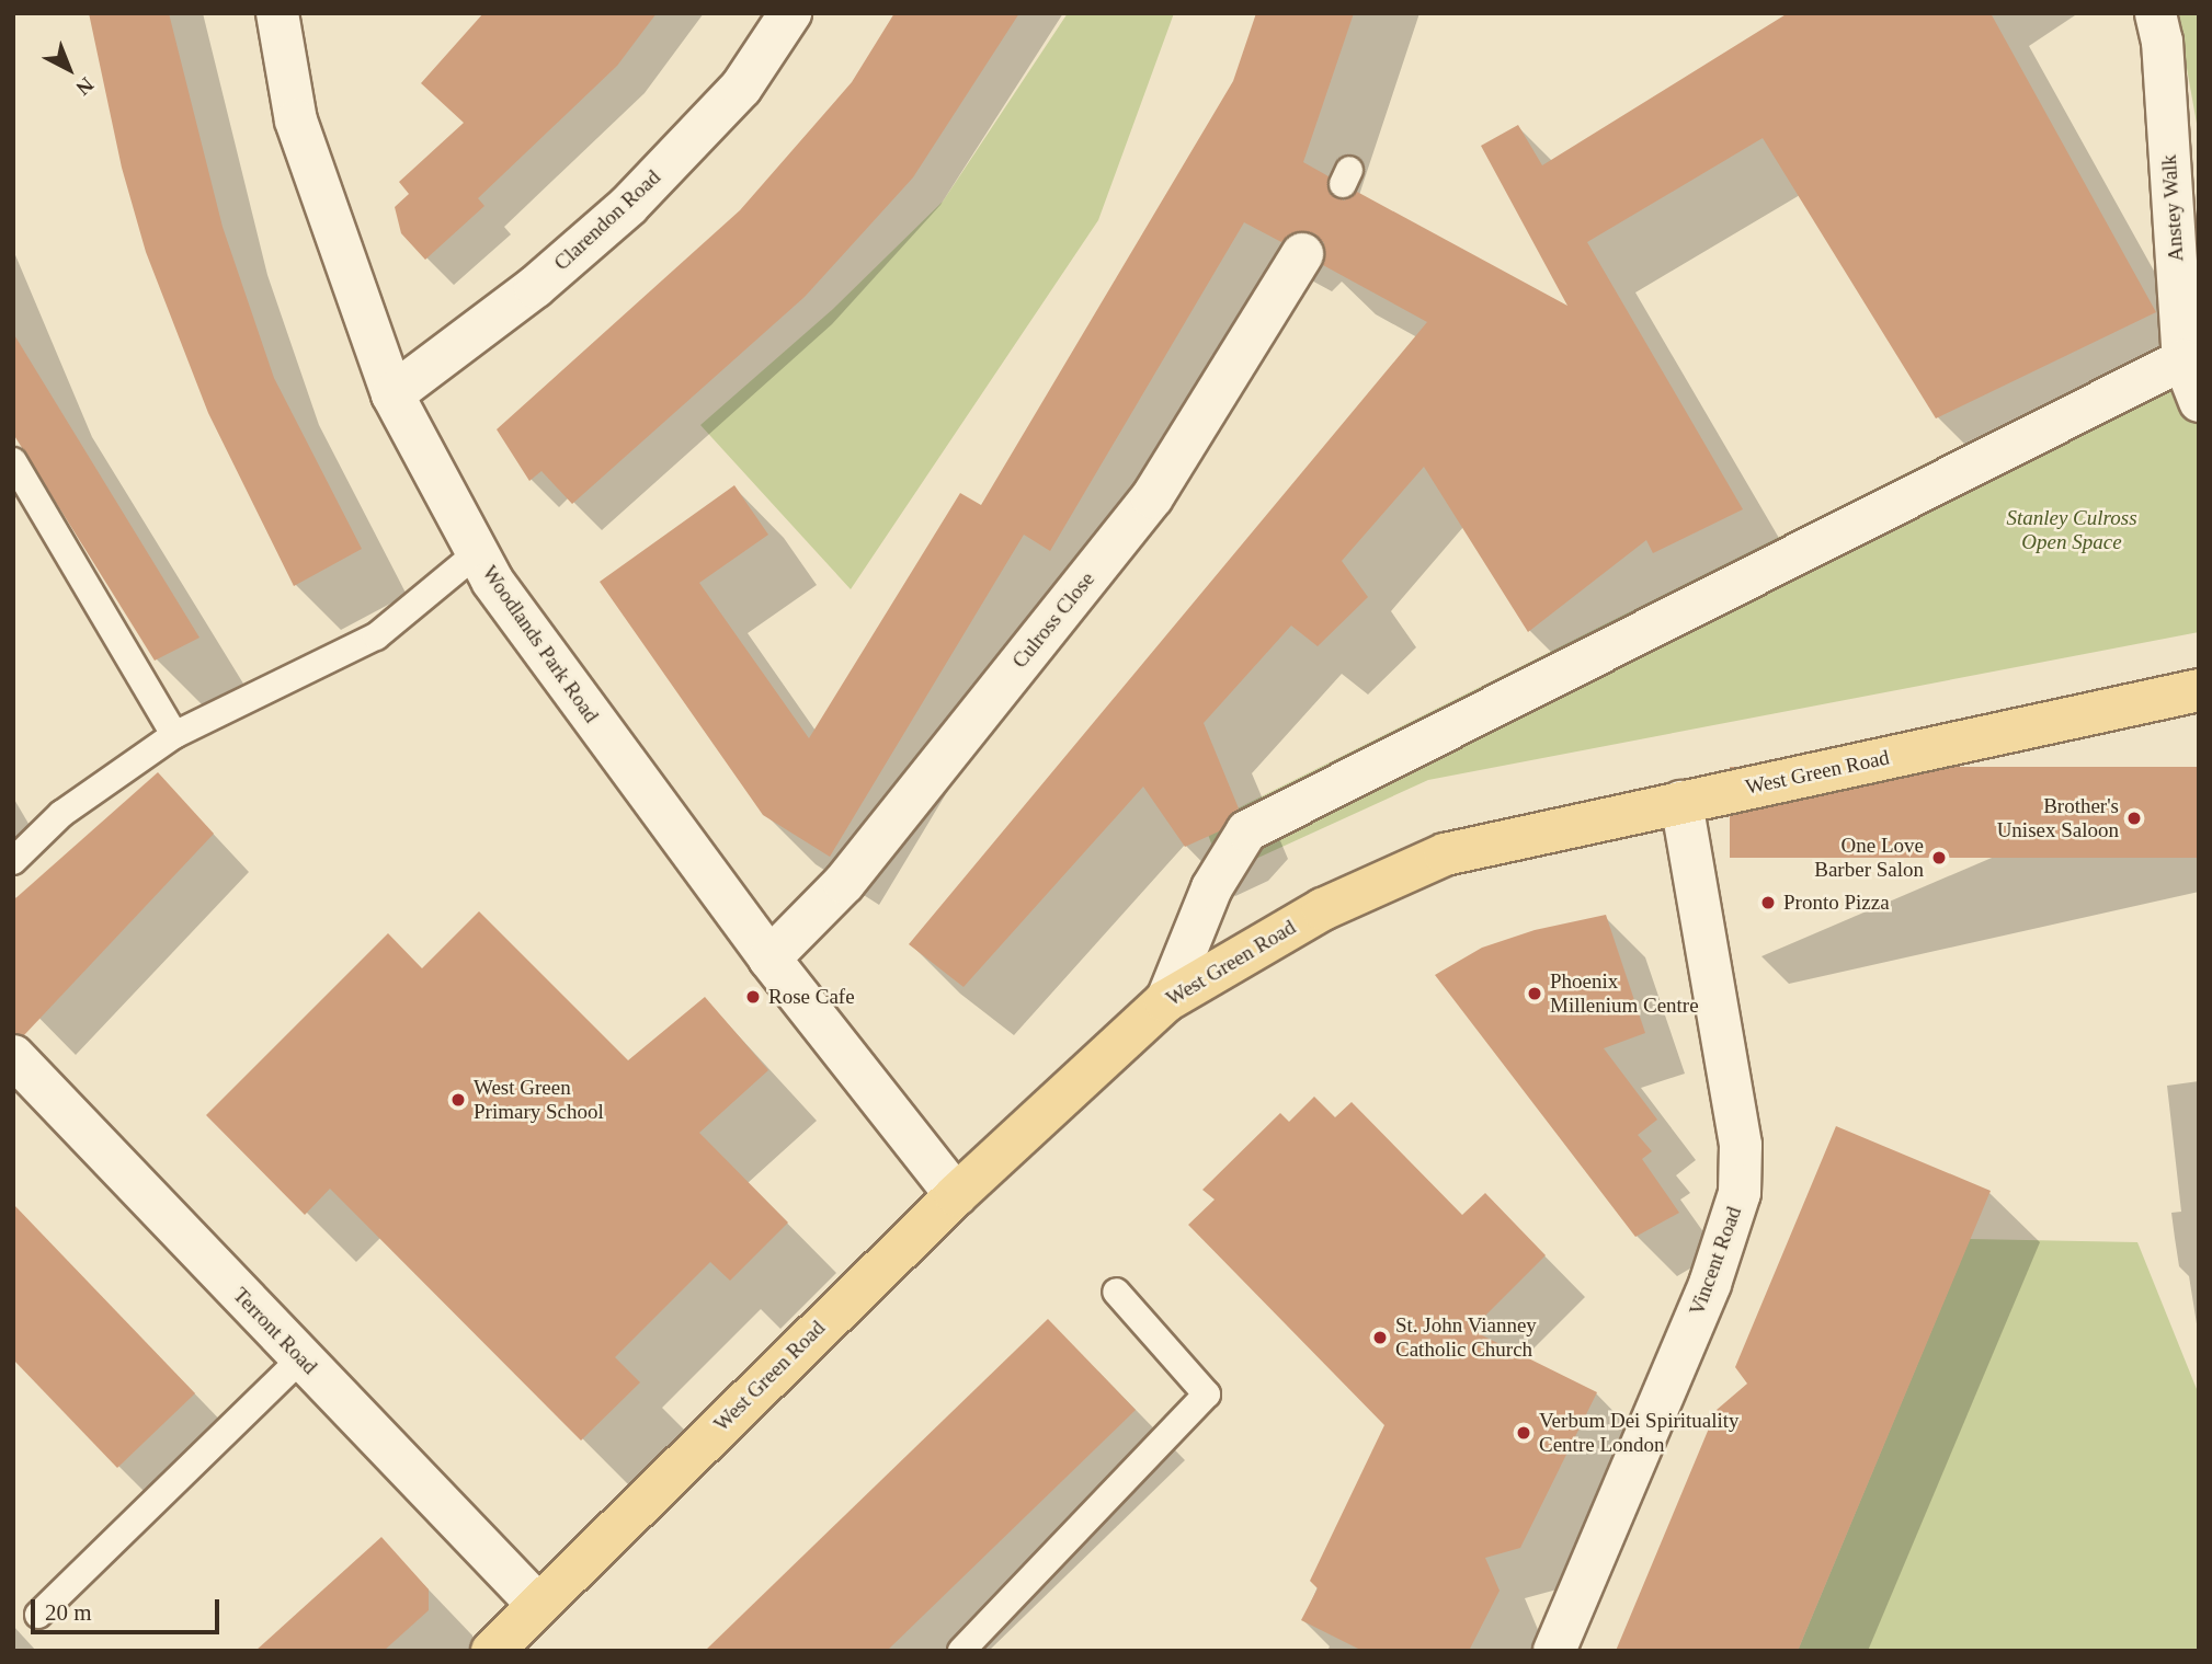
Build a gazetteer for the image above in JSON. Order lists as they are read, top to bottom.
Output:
{
  "streets": {
    "main road": ["West Green Road"],
    "street": [
      "Anstey Walk",
      "Clarendon Road",
      "Culross Close",
      "Woodlands Park Road",
      "Vincent Road",
      "Terront Road"
    ]
  },
  "crossings": [
    ["Clarendon Road", "Woodlands Park Road"],
    ["Culross Close", "Woodlands Park Road"],
    ["Woodlands Park Road", "West Green Road"],
    ["West Green Road", "Vincent Road"],
    ["West Green Road", "Terront Road"]
  ],
  "parks": ["Stanley Culross Open Space"],
  "places": [
    "Brother's Unisex Saloon",
    "One Love Barber Salon",
    "Pronto Pizza",
    "Phoenix Millenium Centre",
    "Rose Cafe",
    "West Green Primary School",
    "St. John Vianney Catholic Church",
    "Verbum Dei Spirituality Centre London"
  ],
  "scale_bar": "20 m",
  "north": "bottom right"
}
